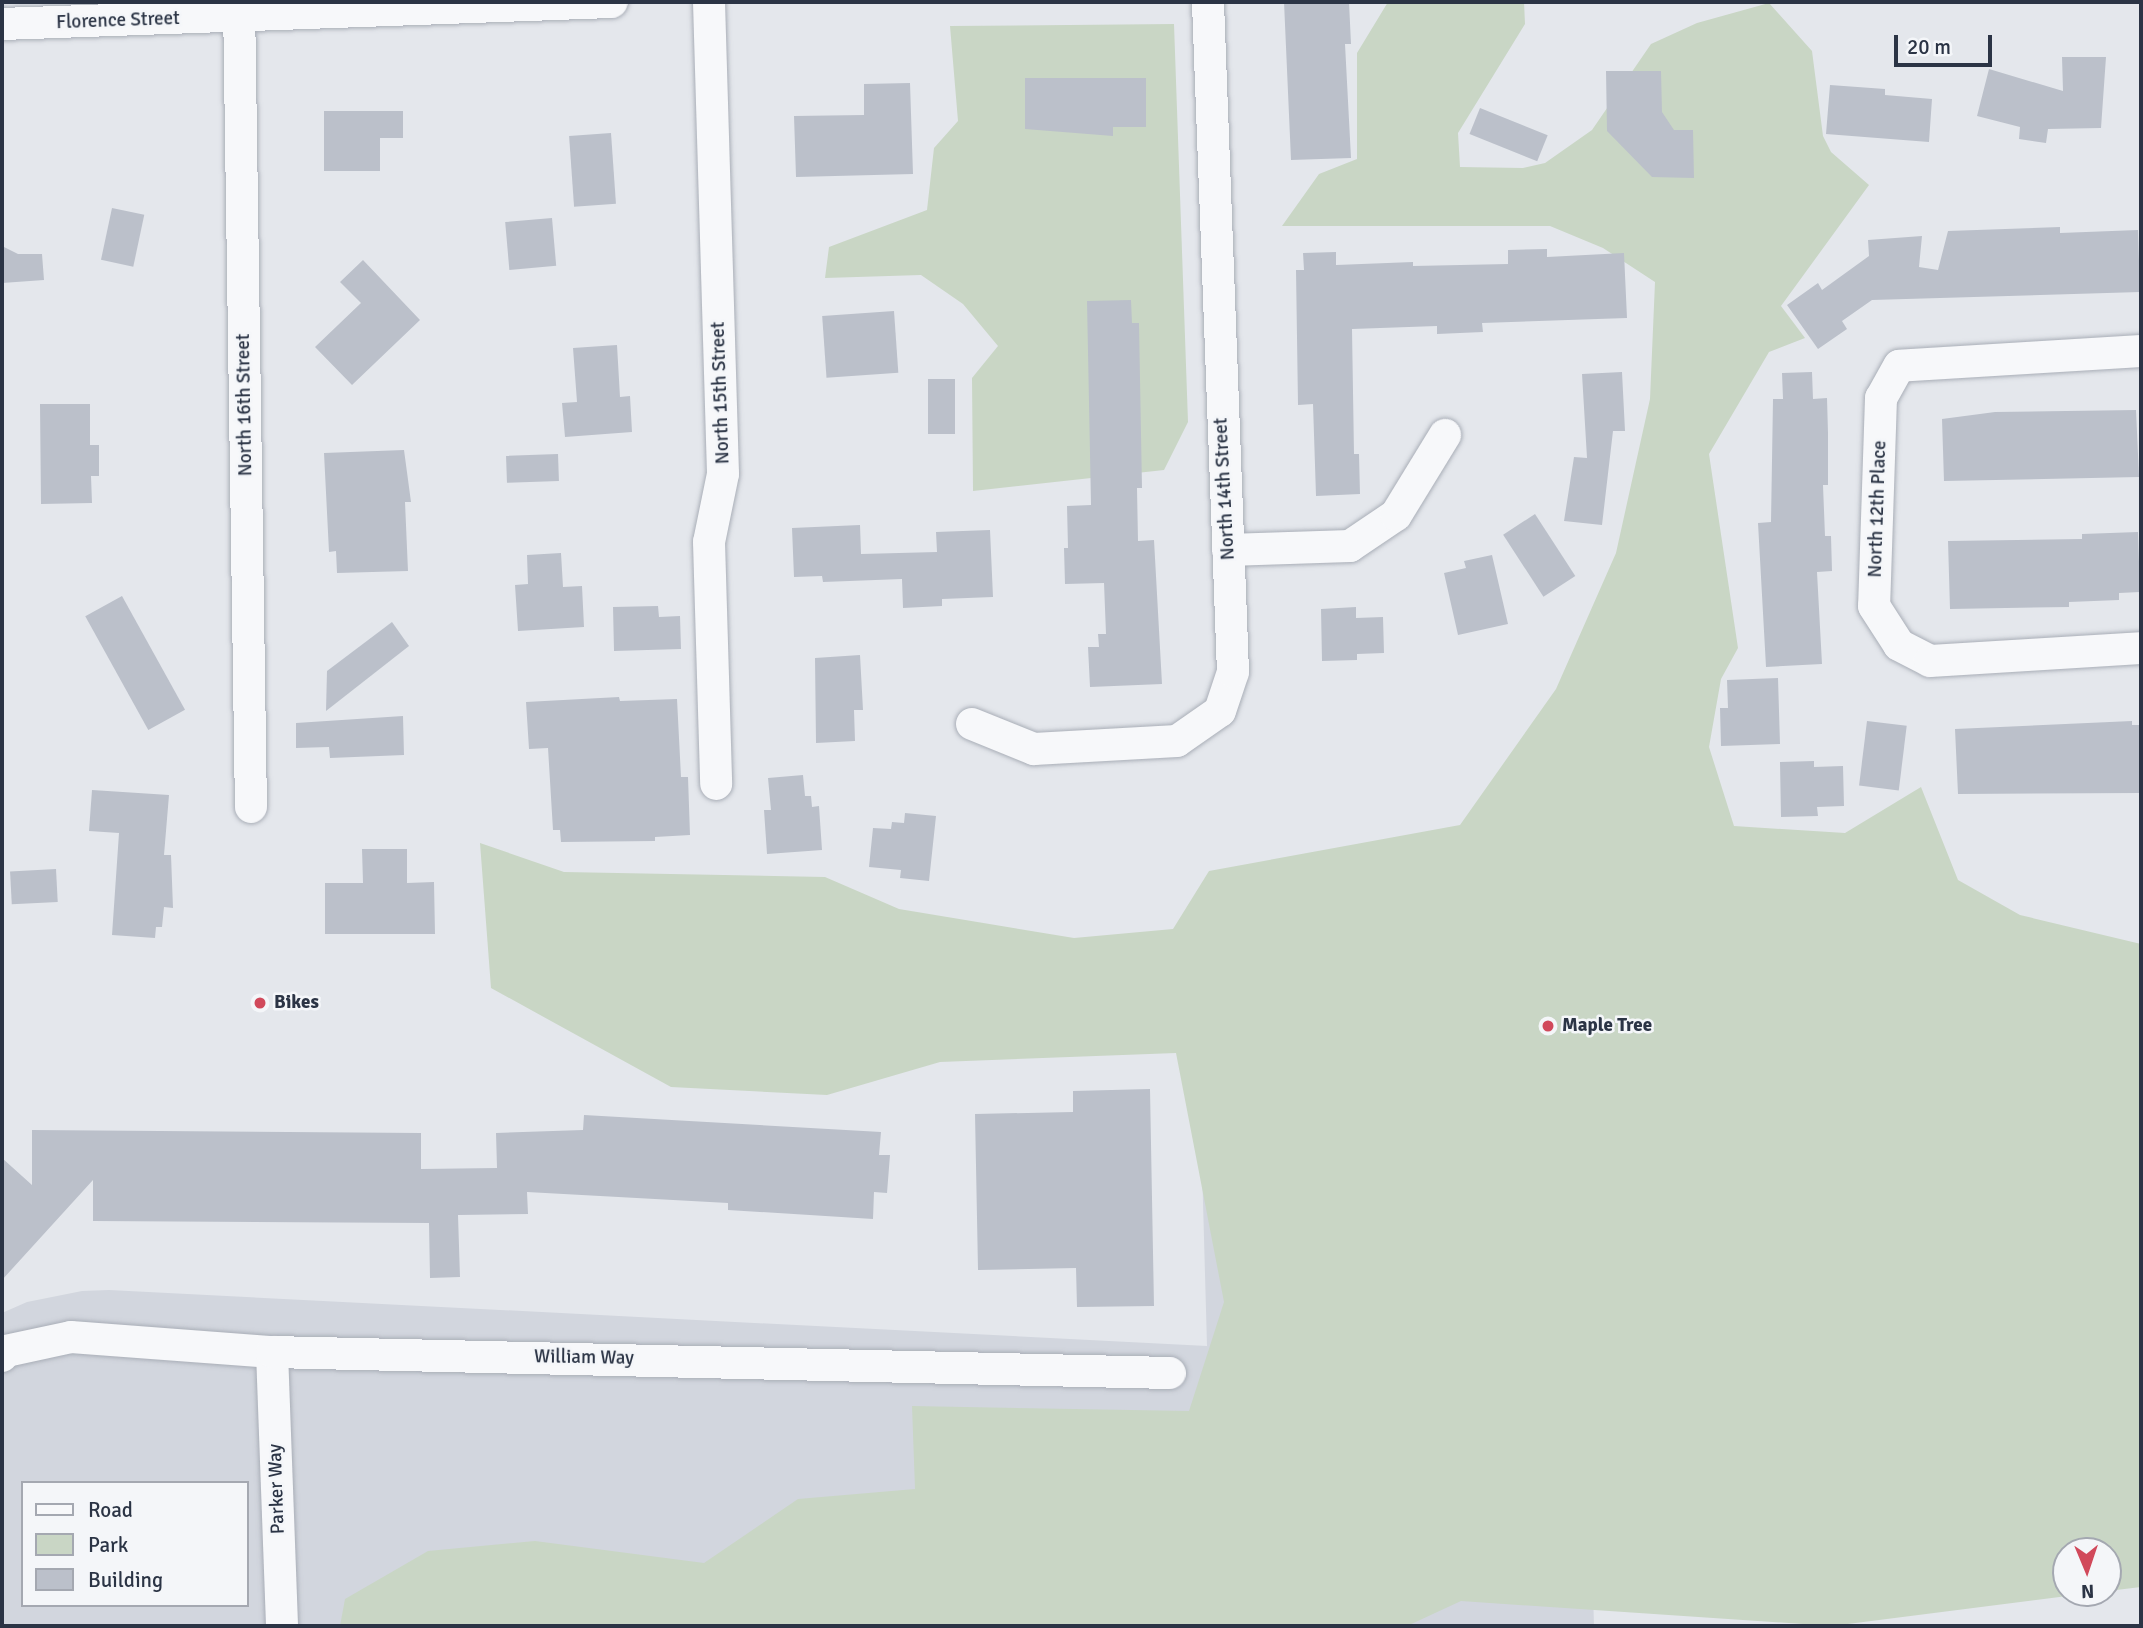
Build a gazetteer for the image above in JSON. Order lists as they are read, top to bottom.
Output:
{
  "streets": {
    "street": [
      "Florence Street",
      "North 15th Street",
      "North 16th Street",
      "North 14th Street",
      "North 12th Place",
      "William Way",
      "Parker Way"
    ]
  },
  "crossings": [
    ["Florence Street", "North 16th Street"],
    ["William Way", "Parker Way"]
  ],
  "places": ["Bikes", "Maple Tree"],
  "legend": ["Road", "Park", "Building"],
  "scale_bar": "20 m",
  "north": "bottom"
}
